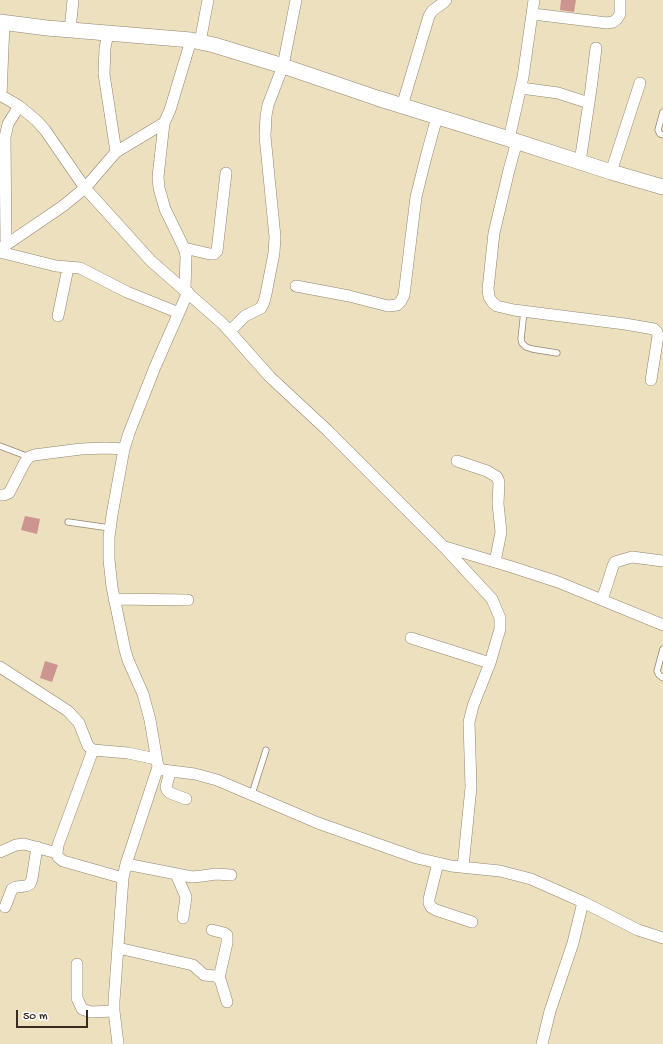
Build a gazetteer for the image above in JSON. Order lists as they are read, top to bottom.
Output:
{
  "scale_bar": "50 m"
}
